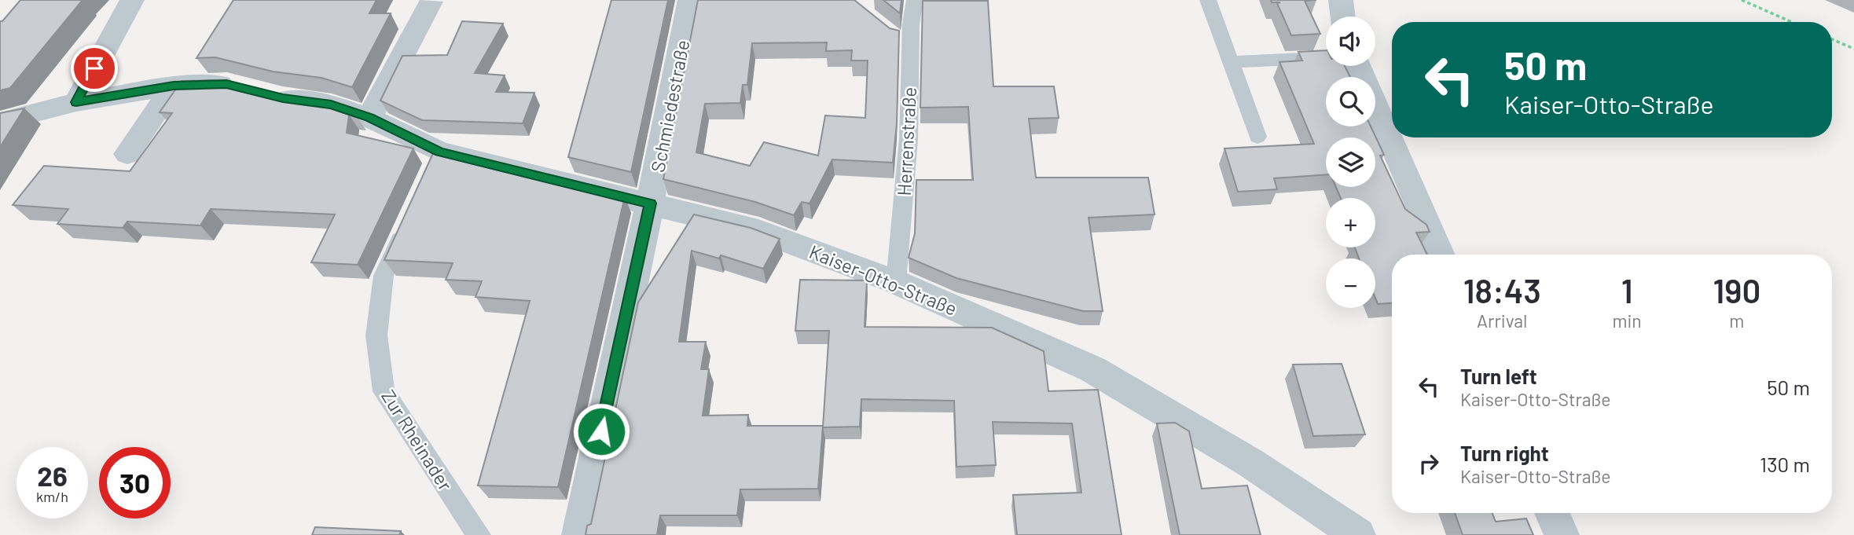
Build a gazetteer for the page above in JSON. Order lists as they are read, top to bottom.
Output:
{
  "streets": {
    "street": ["Schmiedestraße", "Kaiser-Otto-Straße"],
    "lane": ["Herrenstraße", "Zur Rheinader"]
  },
  "crossings": [
    ["Schmiedestraße", "Kaiser-Otto-Straße"],
    ["Herrenstraße", "Kaiser-Otto-Straße"]
  ],
  "page": {
    "map_buttons": ["+", "−"],
    "turn": ["50 m", "Kaiser-Otto-Straße"],
    "eta": [
      "18:43",
      "Arrival",
      "1",
      "min",
      "190",
      "m"
    ],
    "list": [
      {
        "name": "Turn left",
        "note": "Kaiser-Otto-Straße",
        "value": "50 m"
      },
      {
        "name": "Turn right",
        "note": "Kaiser-Otto-Straße",
        "value": "130 m"
      }
    ],
    "speed": "26 km/h",
    "limit": "30"
  }
}
